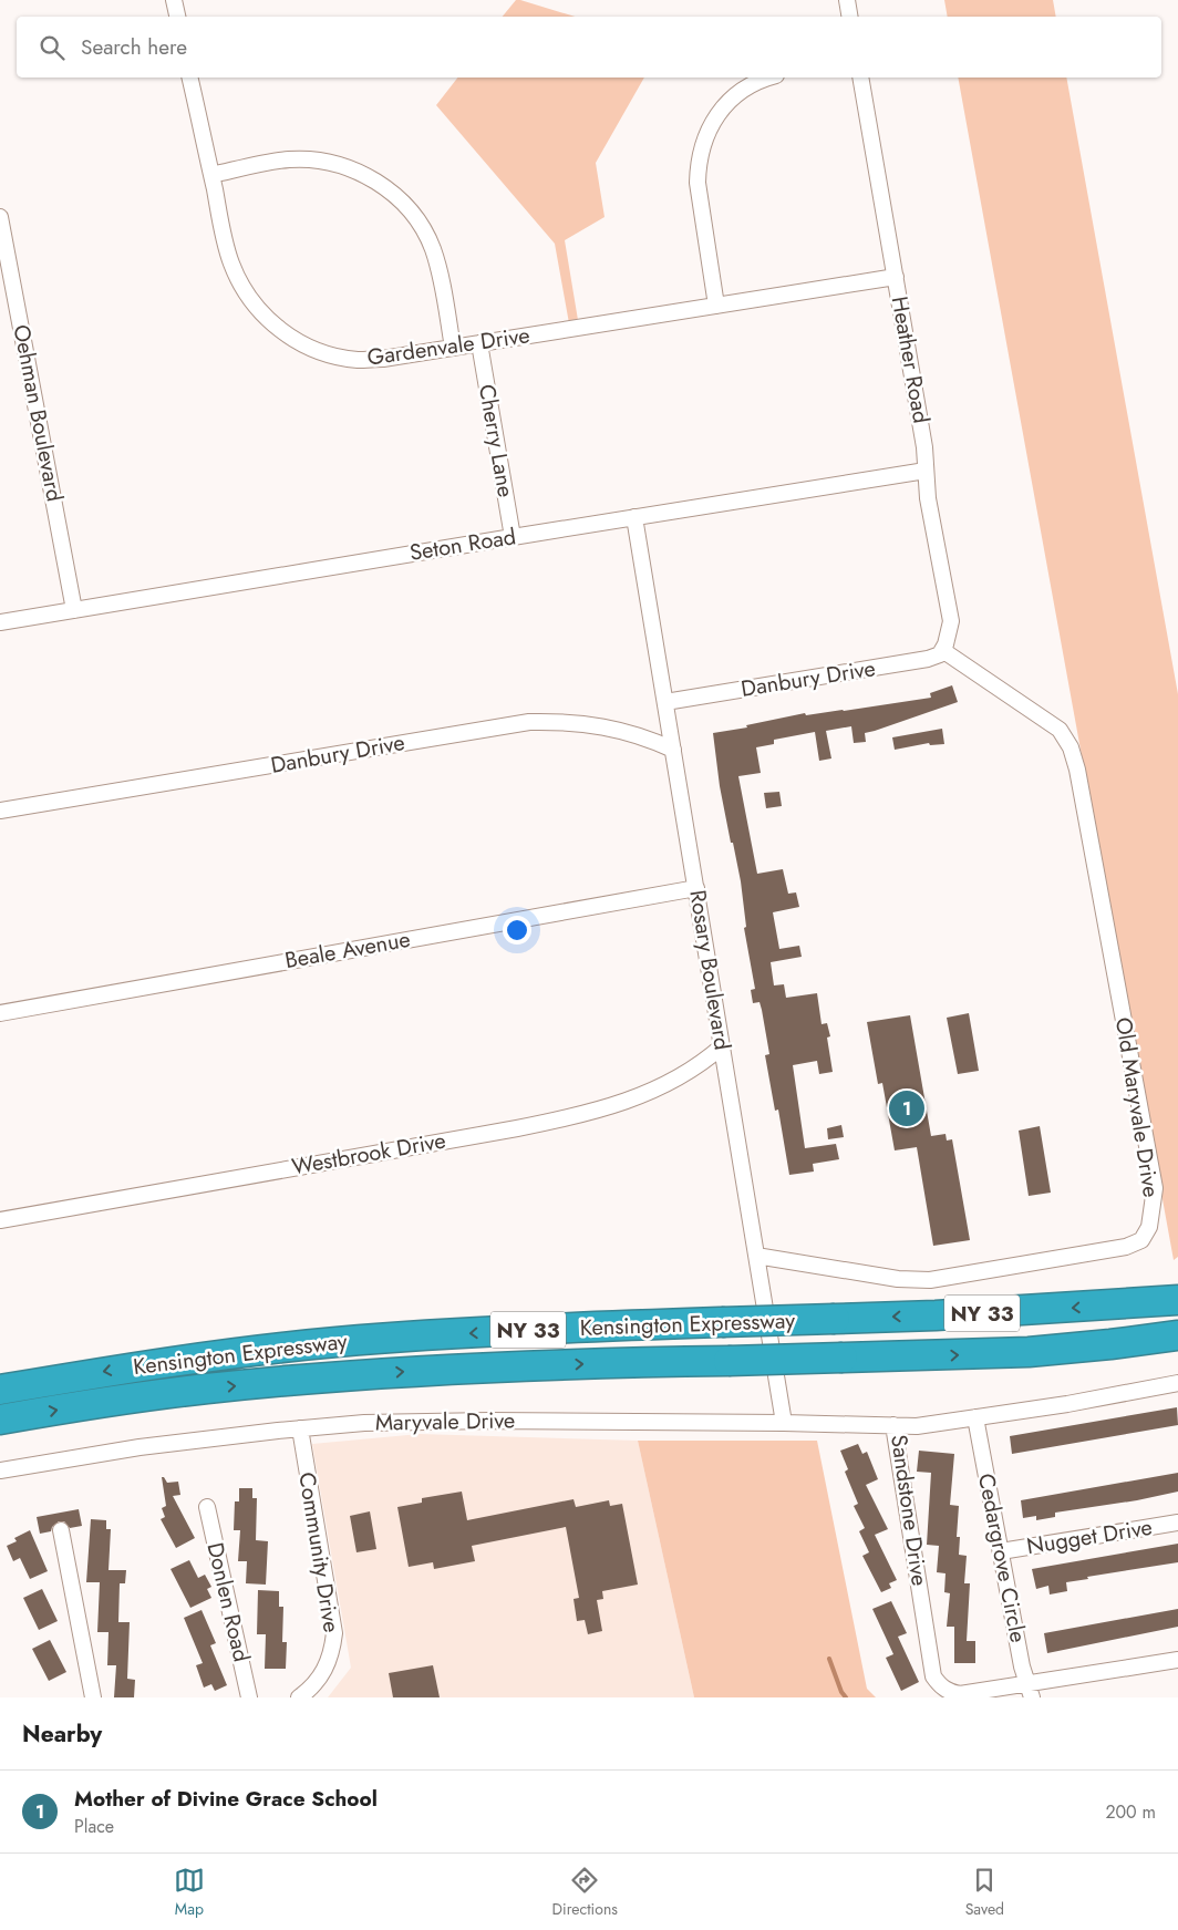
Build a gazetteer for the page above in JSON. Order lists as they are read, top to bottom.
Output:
{
  "streets": {
    "highway": ["NY 33", "Kensington Expressway"],
    "street": [
      "Gardenvale Drive",
      "Heather Road",
      "Oehman Boulevard",
      "Cherry Lane",
      "Seton Road",
      "Danbury Drive",
      "Beale Avenue",
      "Rosary Boulevard",
      "Old Maryvale Drive",
      "Westbrook Drive",
      "Maryvale Drive",
      "Sandstone Drive",
      "Nugget Drive",
      "Community Drive",
      "Cedargrove Circle",
      "Donlen Road"
    ]
  },
  "crossings": [
    ["Gardenvale Drive", "Heather Road"],
    ["Gardenvale Drive", "Cherry Lane"],
    ["Heather Road", "Seton Road"],
    ["Heather Road", "Danbury Drive"],
    ["Heather Road", "Old Maryvale Drive"],
    ["Oehman Boulevard", "Seton Road"],
    ["Cherry Lane", "Seton Road"],
    ["Seton Road", "Rosary Boulevard"],
    ["Danbury Drive", "Rosary Boulevard"],
    ["Danbury Drive", "Old Maryvale Drive"],
    ["Beale Avenue", "Rosary Boulevard"],
    ["Rosary Boulevard", "Old Maryvale Drive"],
    ["Rosary Boulevard", "Westbrook Drive"],
    ["Rosary Boulevard", "Maryvale Drive"],
    ["Maryvale Drive", "Sandstone Drive"],
    ["Maryvale Drive", "Community Drive"],
    ["Sandstone Drive", "Cedargrove Circle"],
    ["Nugget Drive", "Cedargrove Circle"]
  ],
  "page": {
    "search": "Search here",
    "pins": "1",
    "heading": "Nearby",
    "list": [
      {
        "mark": "1",
        "name": "Mother of Divine Grace School",
        "note": "Place",
        "value": "200 m"
      }
    ],
    "nav": ["Map", "Directions", "Saved"]
  }
}
